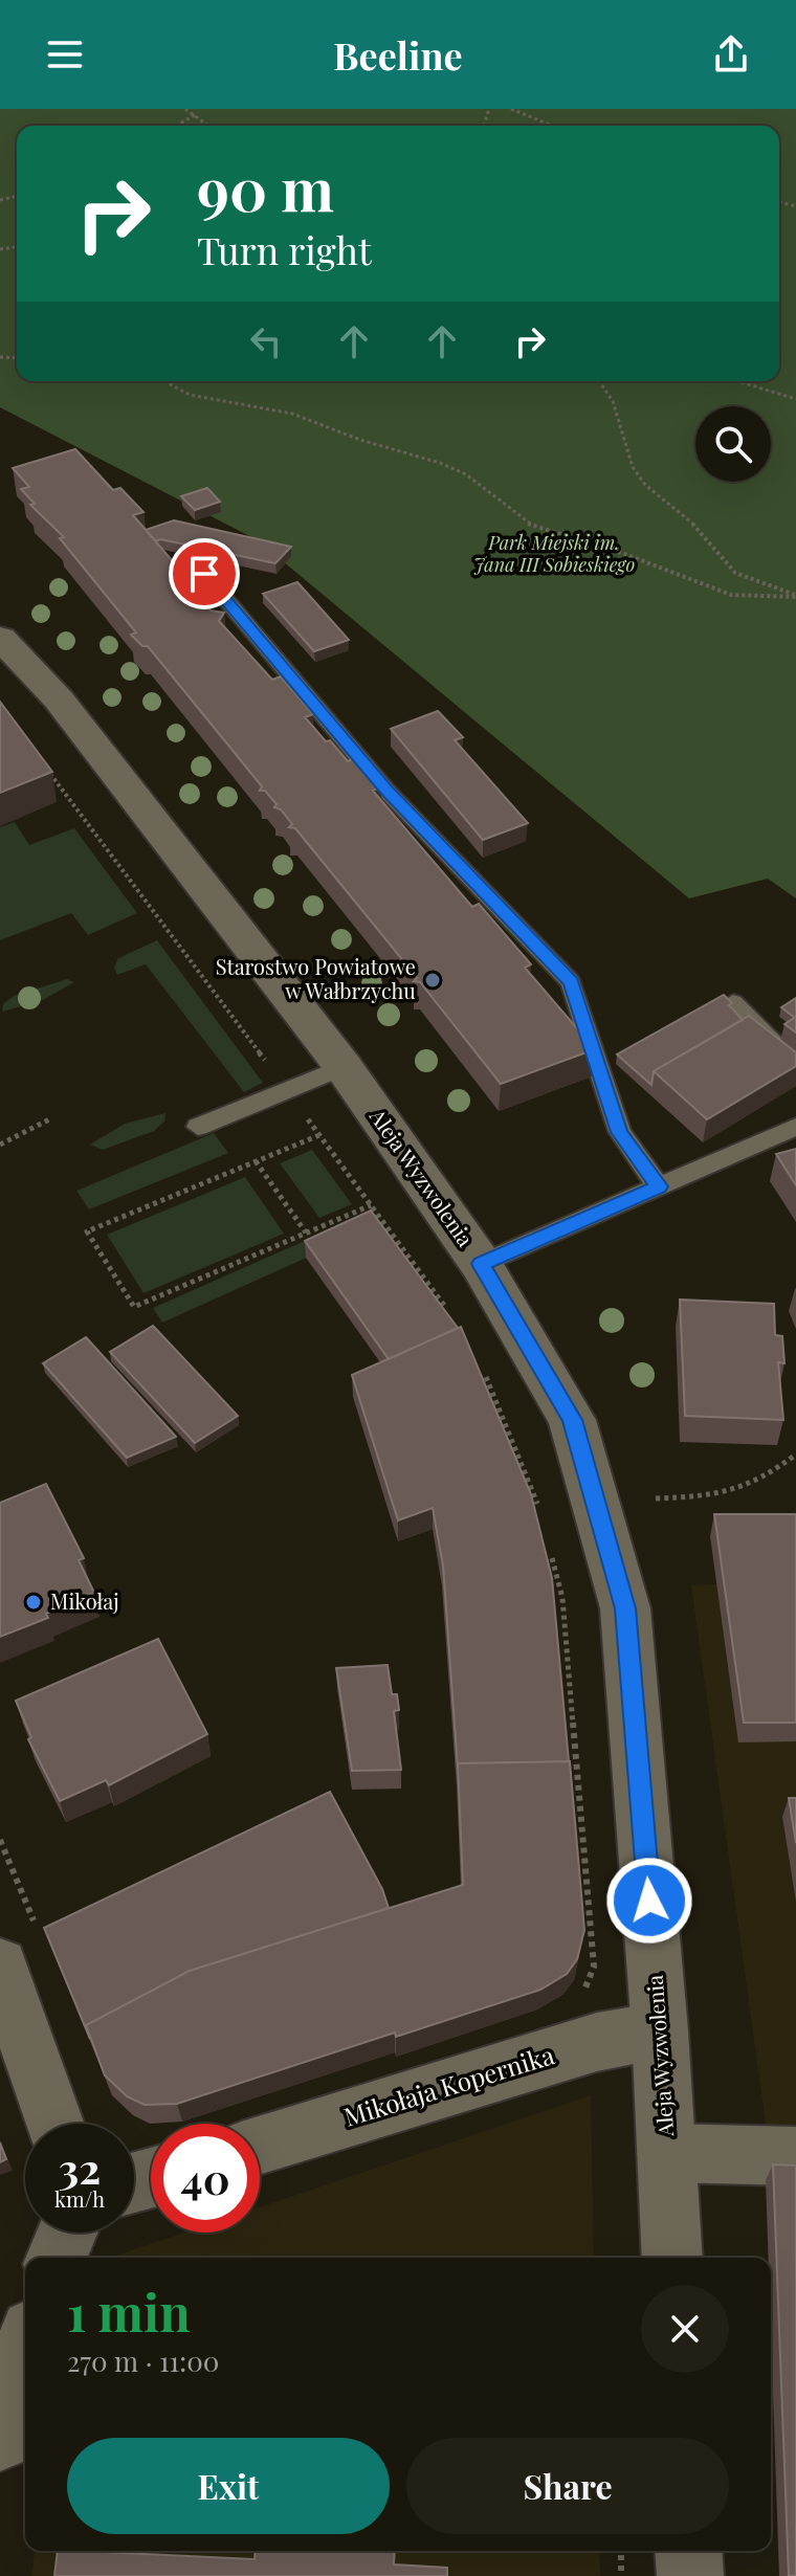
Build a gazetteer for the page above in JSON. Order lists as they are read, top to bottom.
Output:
{
  "streets": {
    "street": ["Aleja Wyzwolenia", "Mikołaja Kopernika"]
  },
  "crossings": [
    ["Aleja Wyzwolenia", "Mikołaja Kopernika"]
  ],
  "parks": ["Park Miejski im. Jana III Sobieskiego"],
  "places": ["Starostwo Powiatowe w Wałbrzychu", "Mikołaj"],
  "page": {
    "header": "Beeline",
    "turn": ["90 m", "Turn right"],
    "speed": "32 km/h",
    "limit": "40",
    "heading": ["1 min", "270 m · 11:00"],
    "buttons": ["Exit", "Share"]
  }
}
